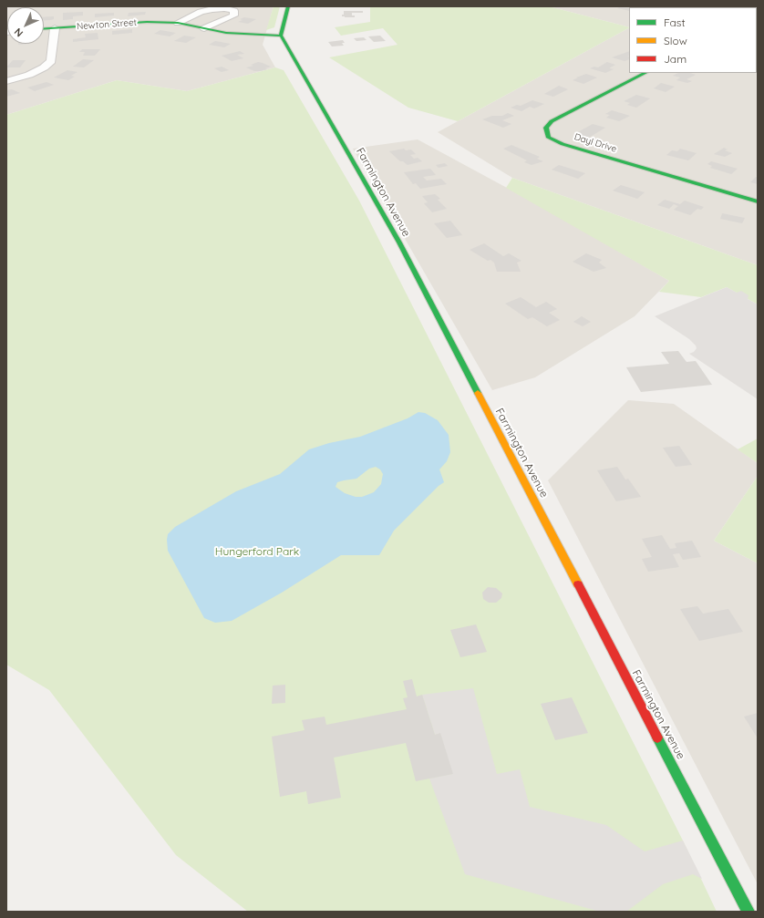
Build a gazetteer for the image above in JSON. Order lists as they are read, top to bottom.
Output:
{
  "streets": {
    "main road": ["Newton Street", "Dayl Drive", "Farmington Avenue"]
  },
  "crossings": [
    ["Newton Street", "Farmington Avenue"]
  ],
  "parks": ["Hungerford Park"],
  "legend": ["Fast", "Slow", "Jam"],
  "north": "bottom left"
}
